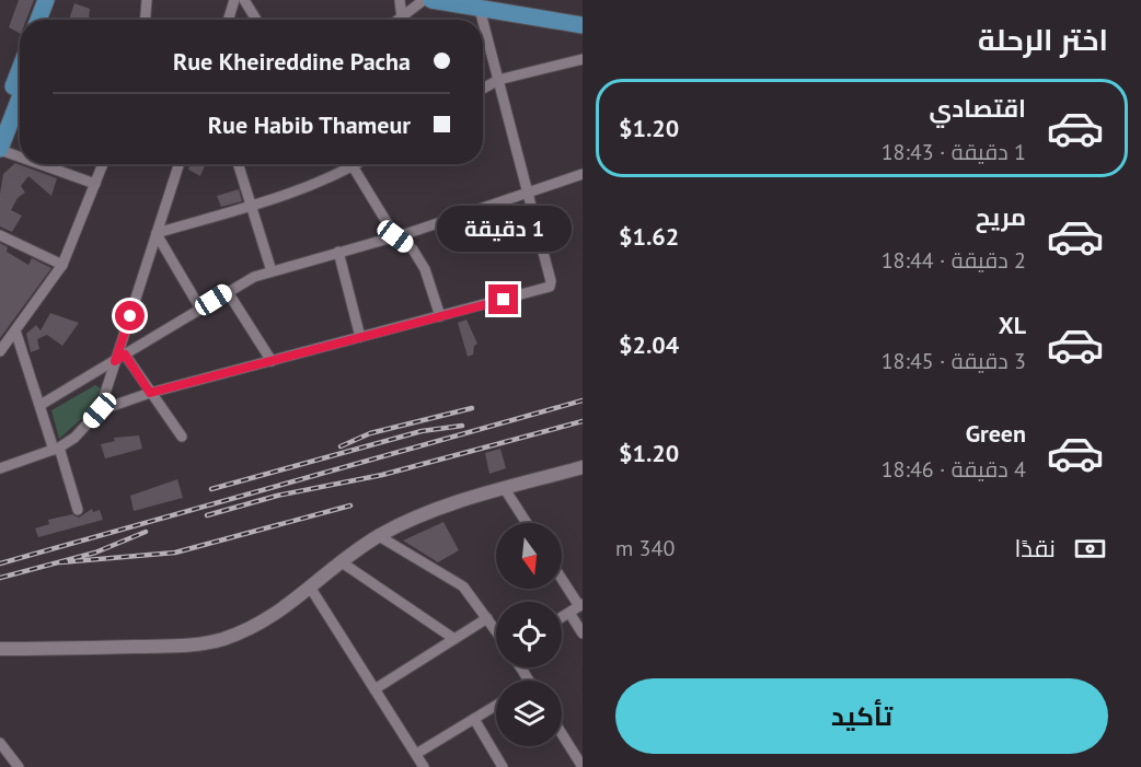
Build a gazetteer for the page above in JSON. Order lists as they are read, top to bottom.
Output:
{
  "north": "bottom",
  "page": {
    "heading": "اختر الرحلة",
    "banner": ["Rue Kheireddine Pacha", "Rue Habib Thameur"],
    "list": [
      {
        "name": "اقتصادي",
        "note": "1 دقيقة · 18:43",
        "value": "$1.20"
      },
      {
        "name": "مريح",
        "note": "2 دقيقة · 18:44",
        "value": "$1.62"
      },
      {
        "name": "XL",
        "note": "3 دقيقة · 18:45",
        "value": "$2.04"
      },
      {
        "name": "Green",
        "note": "4 دقيقة · 18:46",
        "value": "$1.20"
      }
    ],
    "bubble": "1 دقيقة",
    "pay": ["نقدًا", "340 m"],
    "buttons": "تأكيد"
  }
}
